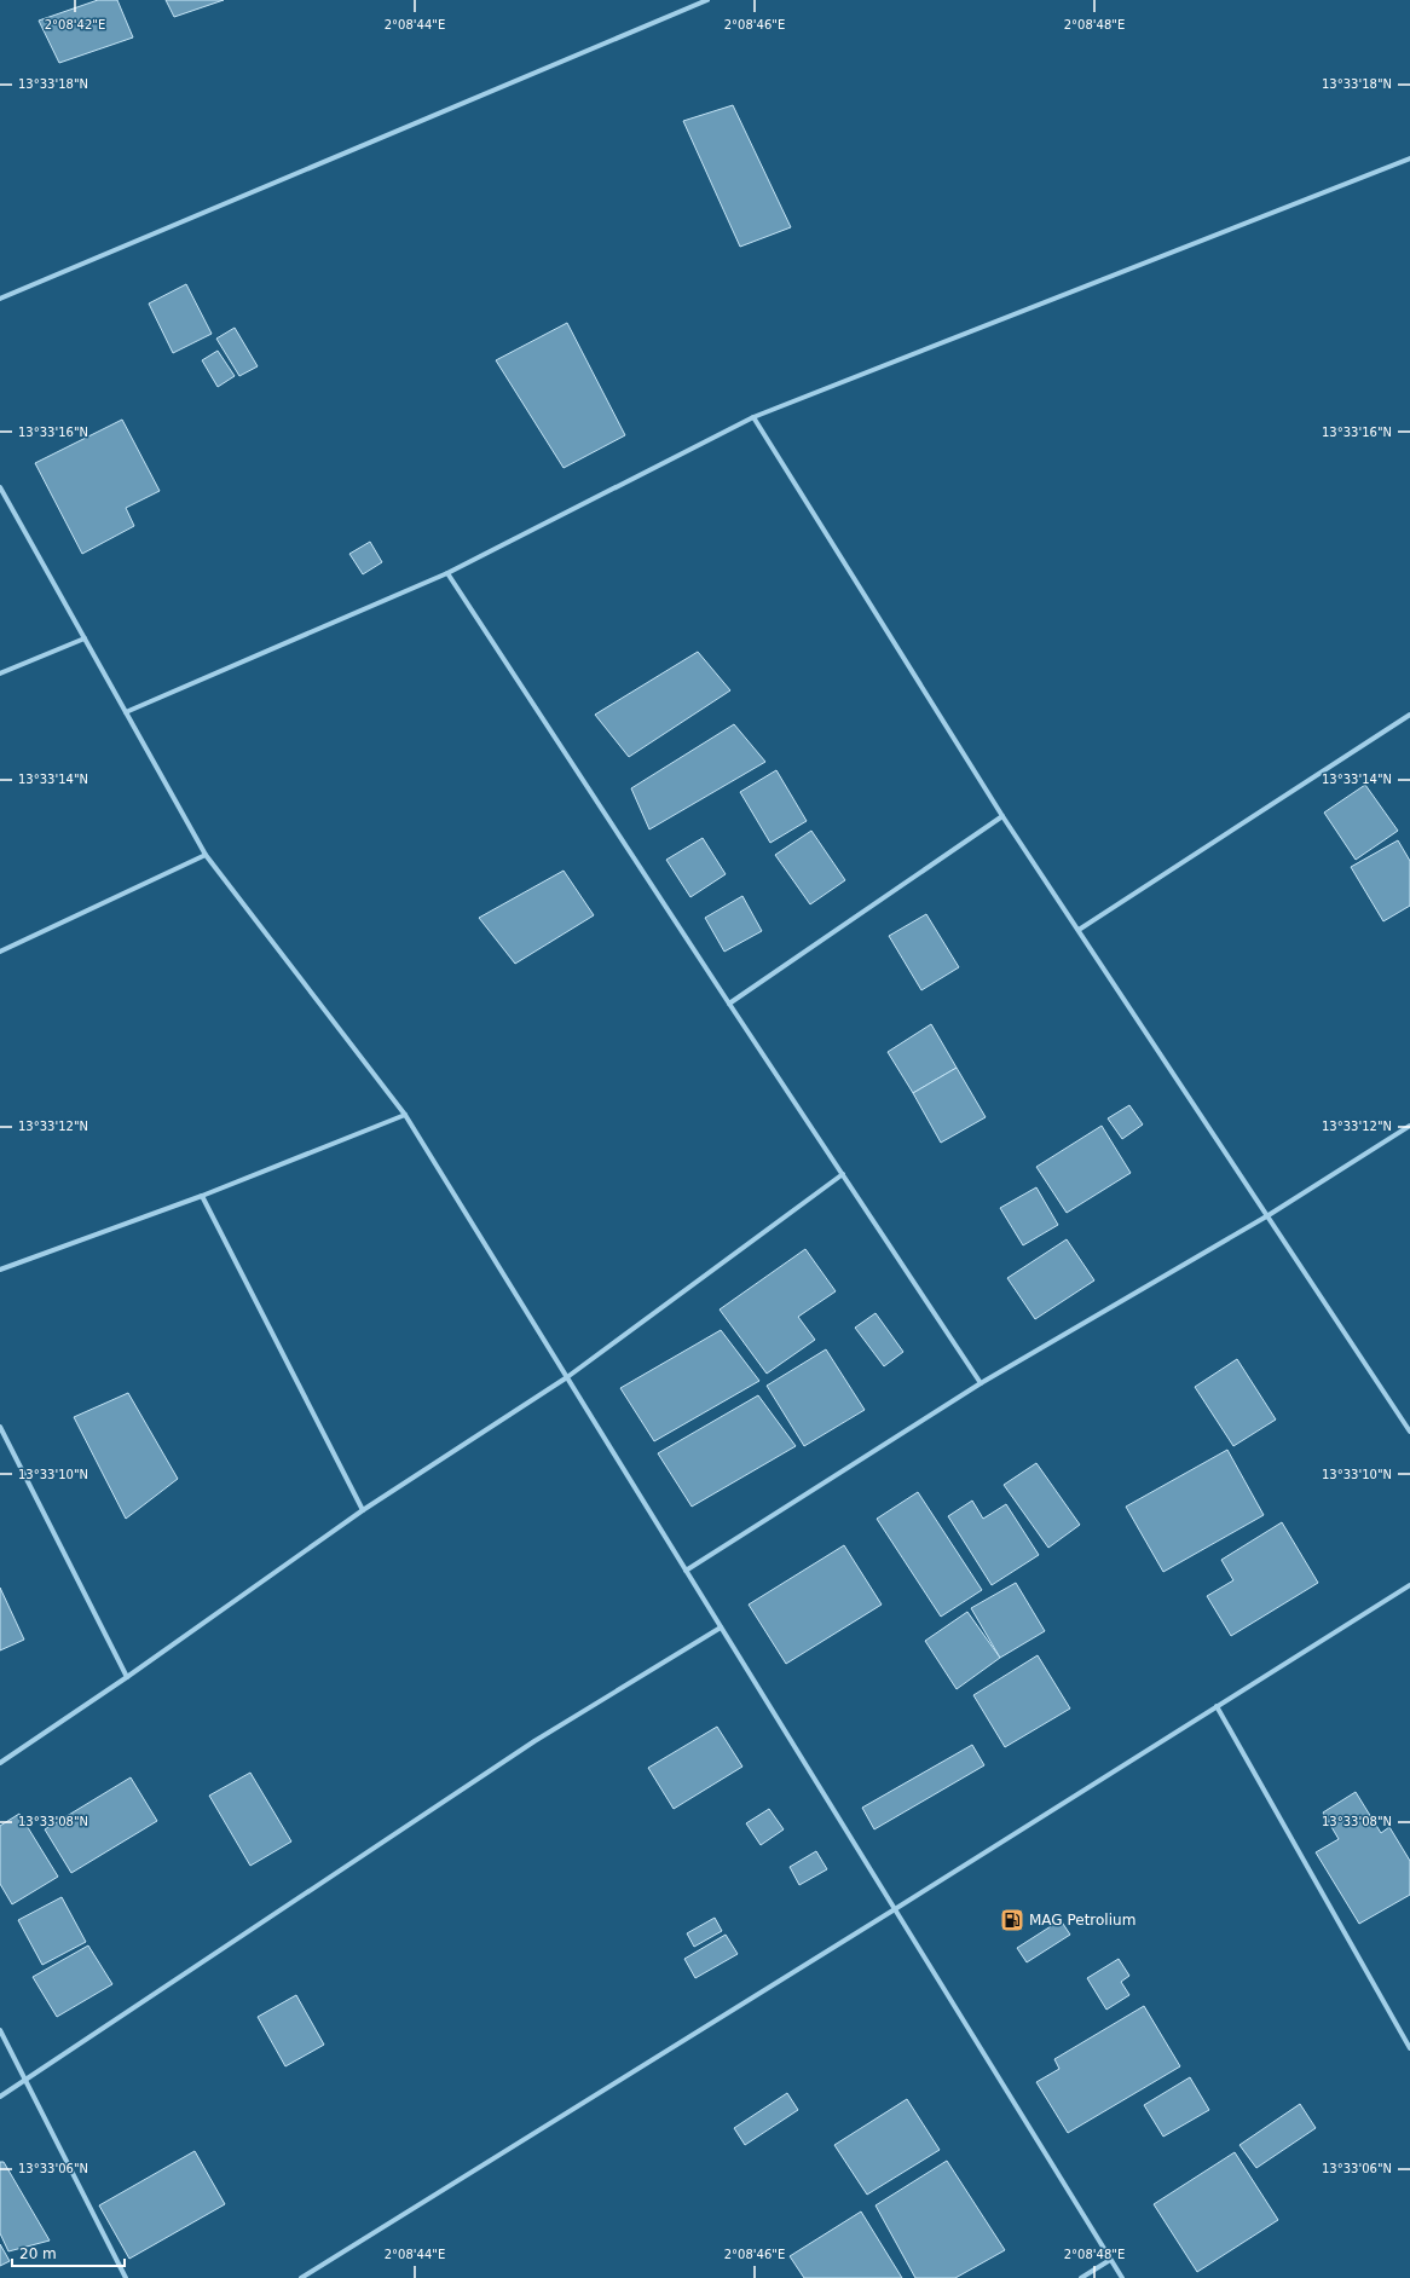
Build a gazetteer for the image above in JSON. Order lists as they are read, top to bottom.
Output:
{
  "places": {
    "fuel station": ["MAG Petrolium"]
  },
  "scale_bar": "20 m",
  "coordinates": [
    "2°08'42\"E",
    "2°08'44\"E",
    "2°08'46\"E",
    "2°08'48\"E",
    "13°33'18\"N",
    "13°33'16\"N",
    "13°33'14\"N",
    "13°33'12\"N",
    "13°33'10\"N",
    "13°33'08\"N",
    "13°33'06\"N"
  ]
}
